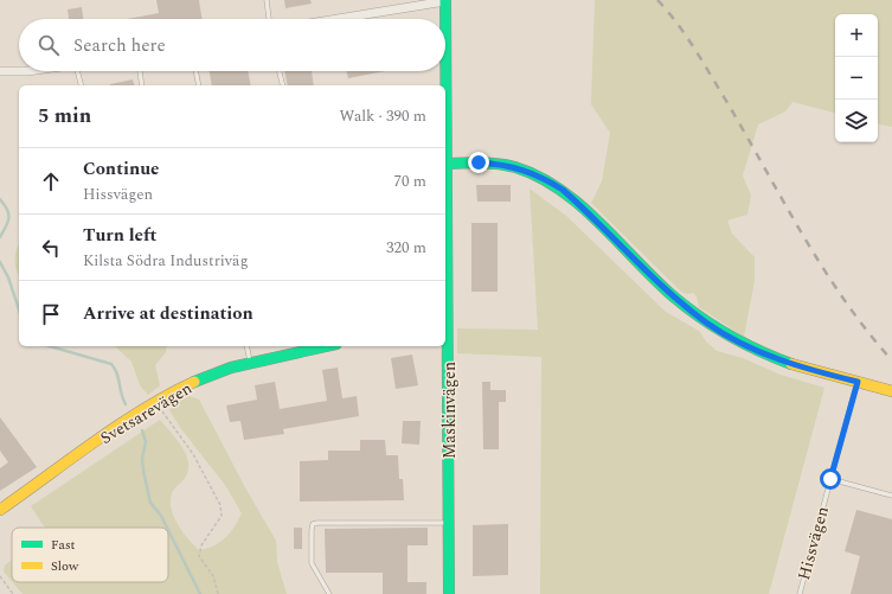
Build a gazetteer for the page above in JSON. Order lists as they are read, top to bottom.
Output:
{
  "streets": {
    "street": ["Maskinvägen", "Svetsarevägen"],
    "lane": ["Hissvägen"]
  },
  "legend": ["Fast", "Slow"],
  "page": {
    "map_buttons": ["+", "−"],
    "search": "Search here",
    "heading": ["5 min", "Walk · 390 m"],
    "list": [
      ["Continue", "Hissvägen", "70 m"],
      ["Turn left", "Kilsta Södra Industriväg", "320 m"],
      "Arrive at destination"
    ]
  }
}
